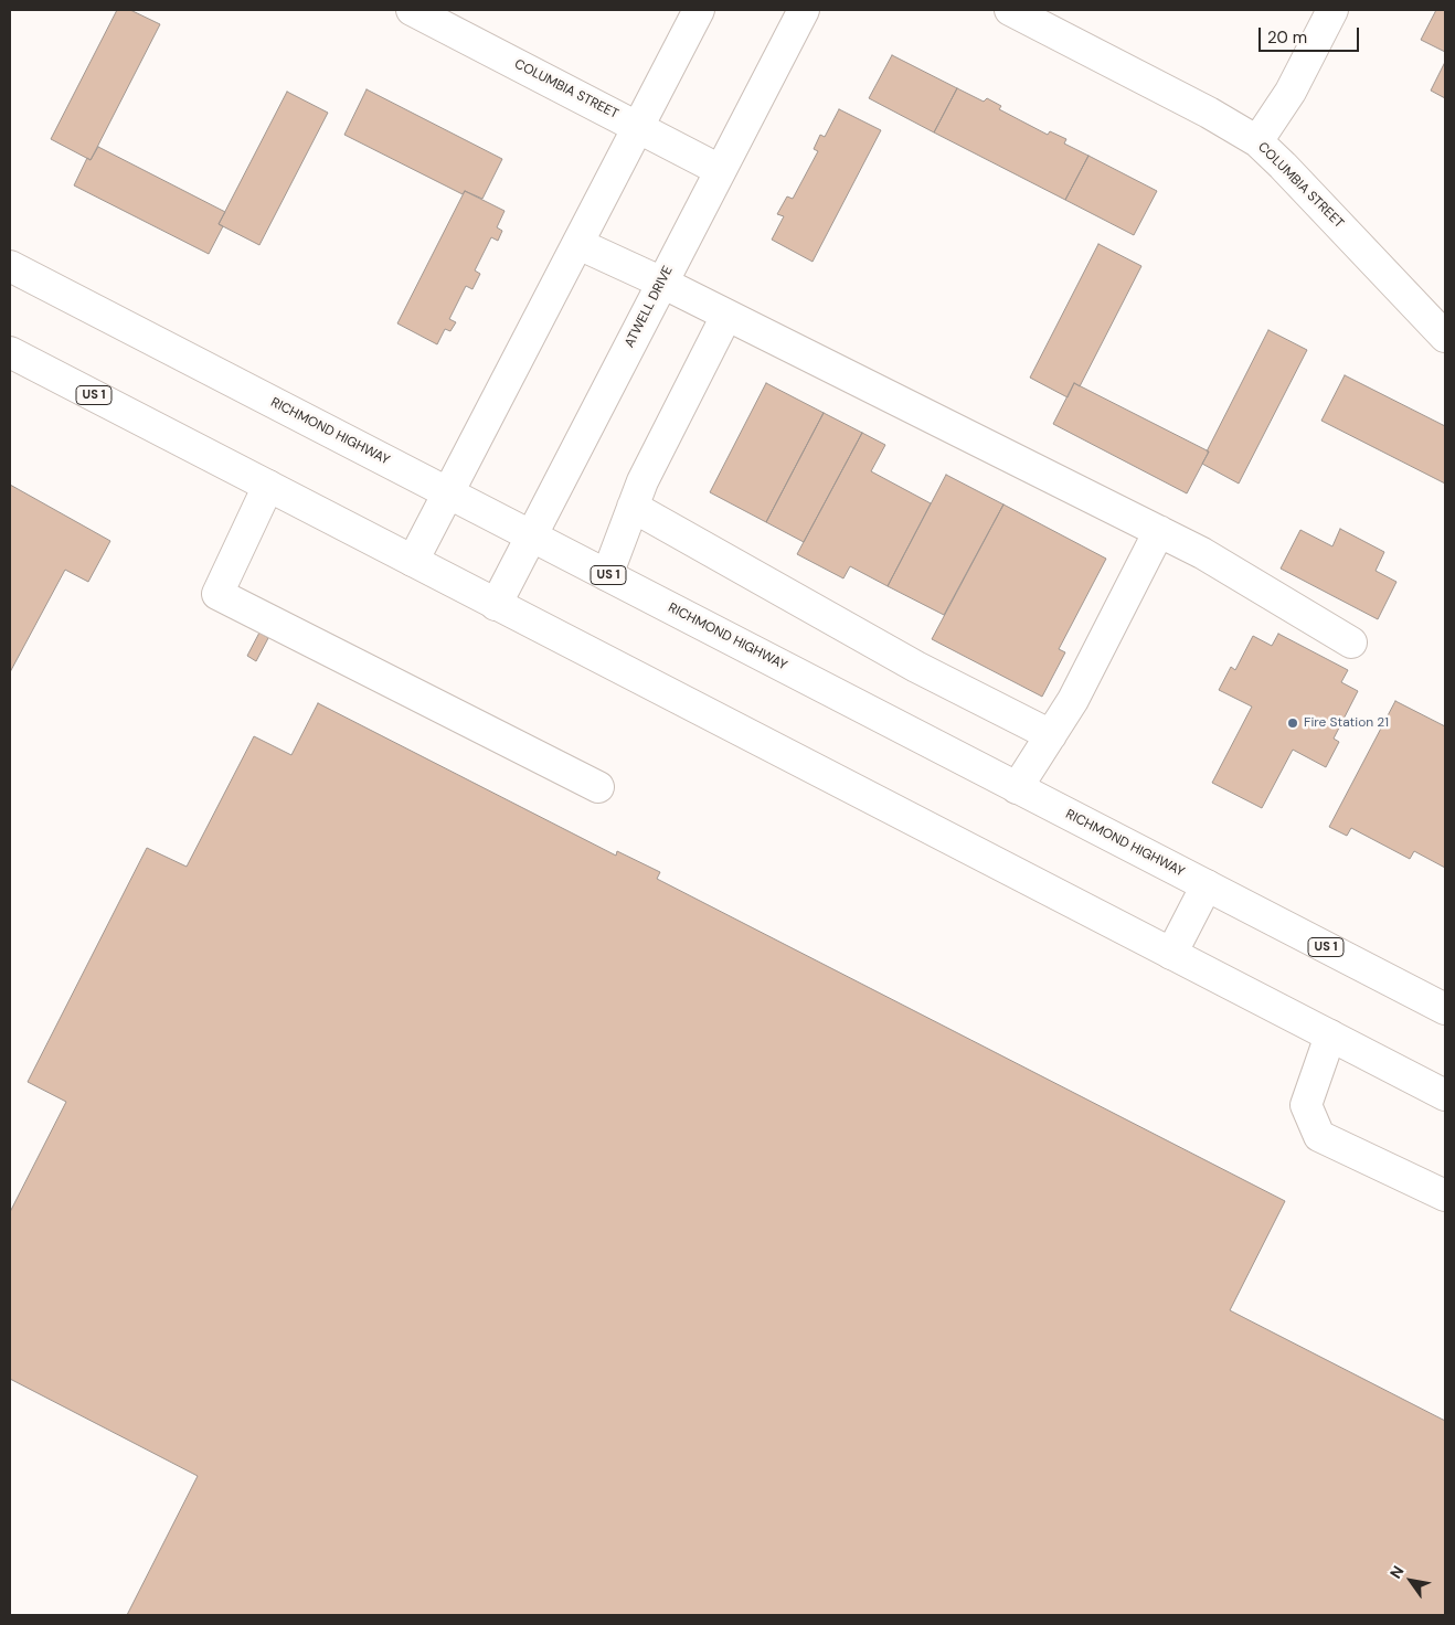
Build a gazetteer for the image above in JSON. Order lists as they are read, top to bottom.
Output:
{
  "streets": {
    "main road": [
      "COLUMBIA STREET",
      "ATWELL DRIVE",
      "US 1",
      "RICHMOND HIGHWAY"
    ]
  },
  "crossings": [
    ["COLUMBIA STREET", "ATWELL DRIVE"],
    ["ATWELL DRIVE", "US 1"],
    ["ATWELL DRIVE", "RICHMOND HIGHWAY"]
  ],
  "places": ["Fire Station 21"],
  "scale_bar": "20 m",
  "north": "top left"
}
